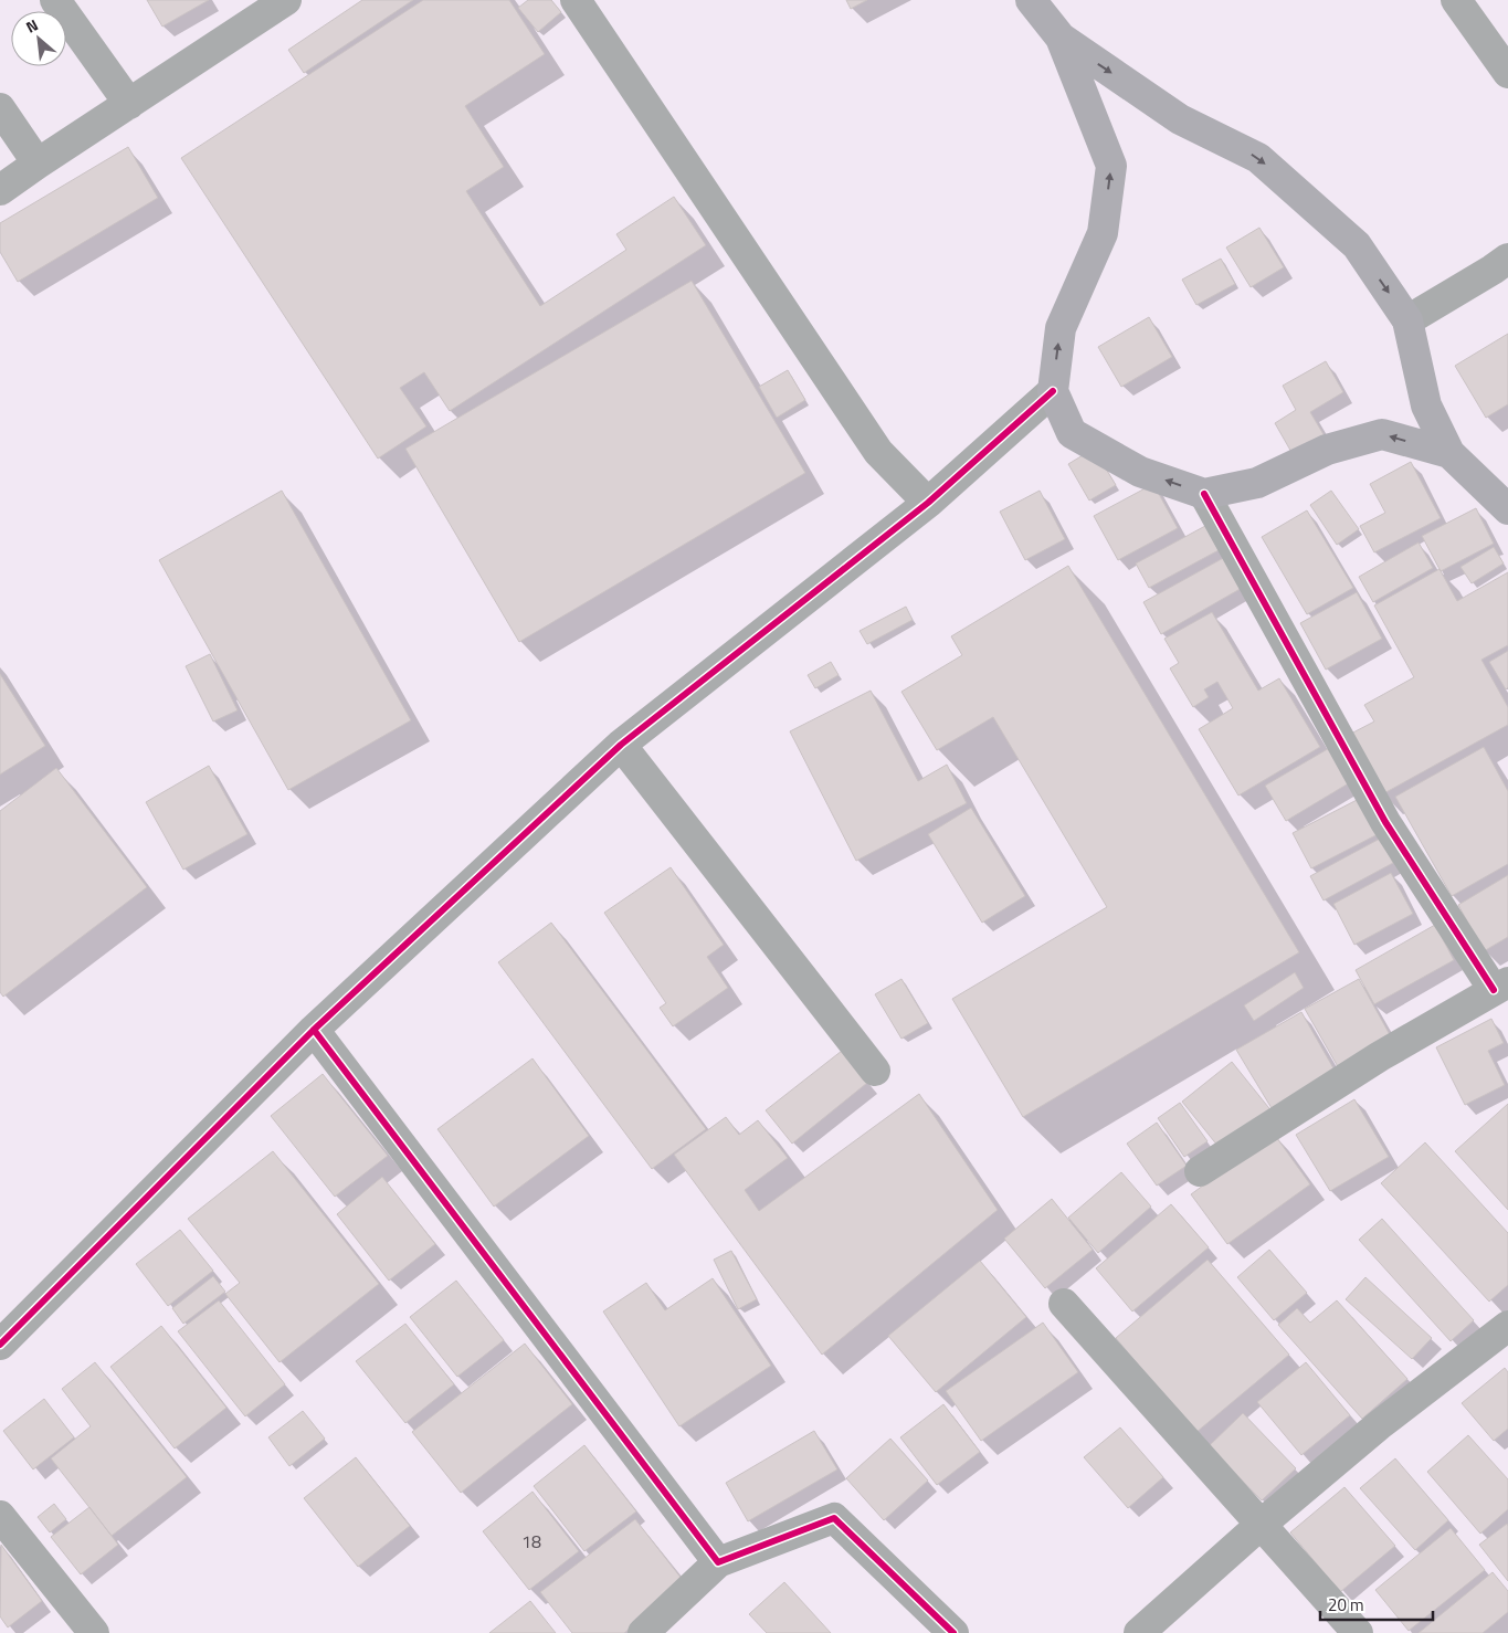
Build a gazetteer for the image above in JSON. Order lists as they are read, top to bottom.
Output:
{
  "house_numbers": ["18"],
  "scale_bar": "20 m",
  "north": "top left"
}
